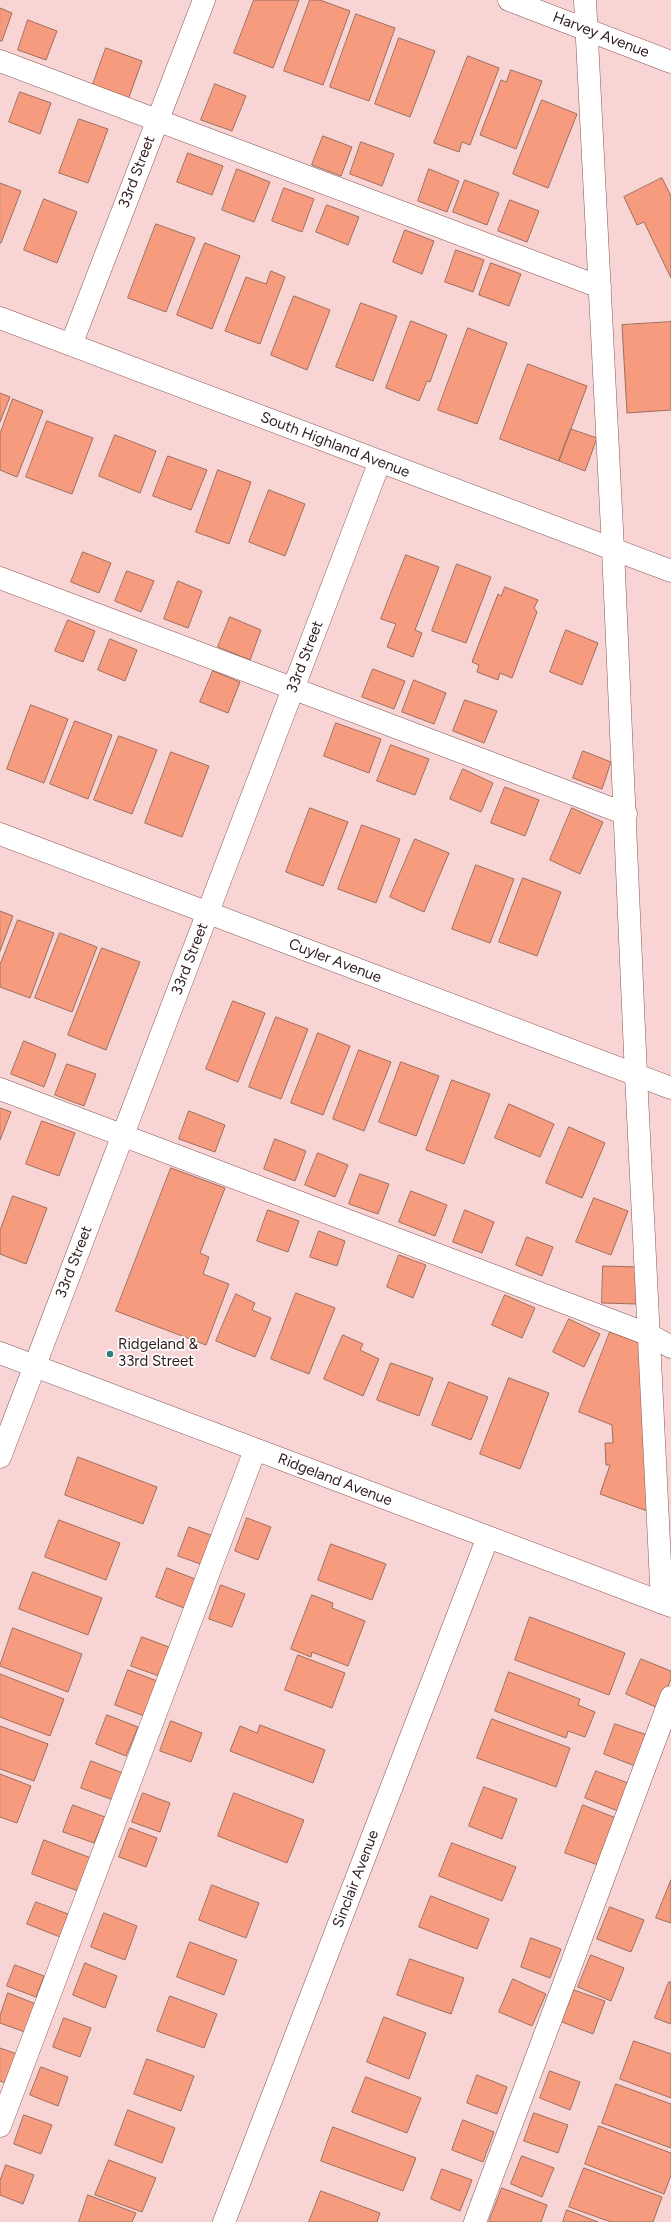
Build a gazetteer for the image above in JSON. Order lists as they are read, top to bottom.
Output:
{
  "streets": {
    "street": [
      "Harvey Avenue",
      "33rd Street",
      "South Highland Avenue",
      "Cuyler Avenue",
      "Ridgeland Avenue",
      "Sinclair Avenue"
    ]
  },
  "crossings": [
    ["33rd Street", "South Highland Avenue"],
    ["33rd Street", "Cuyler Avenue"],
    ["33rd Street", "Ridgeland Avenue"],
    ["Ridgeland Avenue", "Sinclair Avenue"]
  ],
  "places": ["Ridgeland & 33rd Street"]
}
